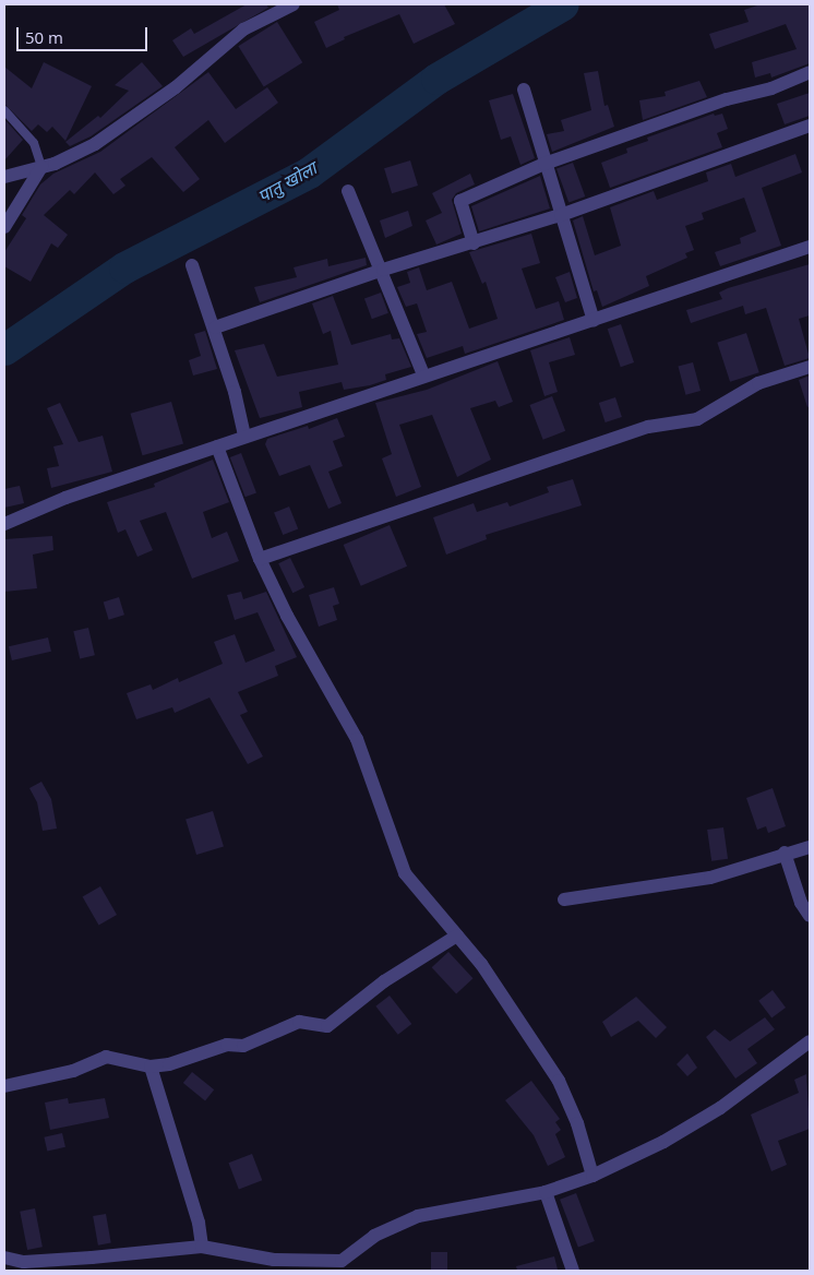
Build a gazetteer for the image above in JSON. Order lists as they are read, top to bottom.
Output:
{
  "water": ["पातु खोला"],
  "scale_bar": "50 m"
}
